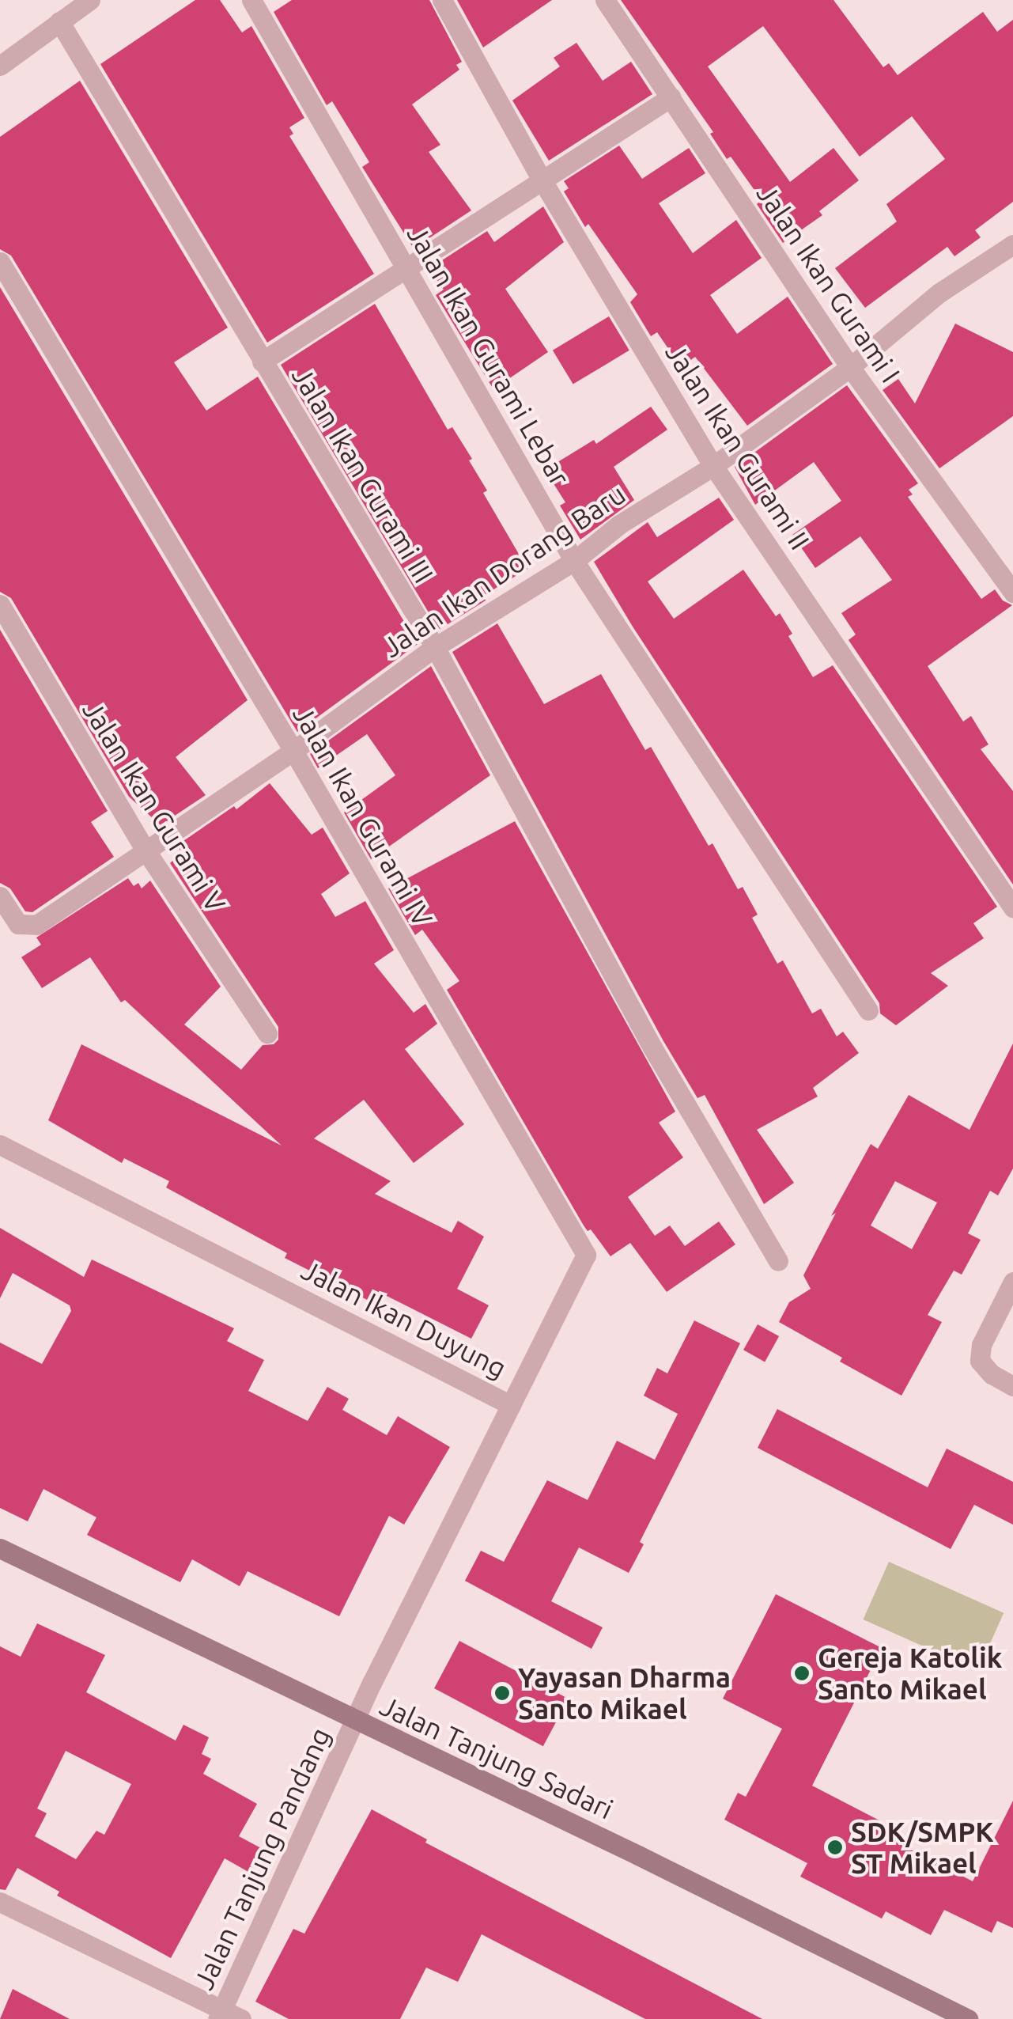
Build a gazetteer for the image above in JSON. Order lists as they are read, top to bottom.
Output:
{
  "streets": {
    "street": [
      "Jalan Ikan Gurami I",
      "Jalan Ikan Gurami Lebar",
      "Jalan Ikan Gurami II",
      "Jalan Ikan Gurami III",
      "Jalan Ikan Dorang Baru",
      "Jalan Ikan Gurami V",
      "Jalan Ikan Gurami IV",
      "Jalan Ikan Duyung",
      "Jalan Tanjung Sadari",
      "Jalan Tanjung Pandang"
    ]
  },
  "crossings": [
    ["Jalan Ikan Gurami I", "Jalan Ikan Dorang Baru"],
    ["Jalan Ikan Gurami Lebar", "Jalan Ikan Dorang Baru"],
    ["Jalan Ikan Gurami II", "Jalan Ikan Dorang Baru"],
    ["Jalan Ikan Gurami III", "Jalan Ikan Dorang Baru"],
    ["Jalan Ikan Dorang Baru", "Jalan Ikan Gurami V"],
    ["Jalan Ikan Dorang Baru", "Jalan Ikan Gurami IV"],
    ["Jalan Ikan Gurami IV", "Jalan Ikan Duyung"],
    ["Jalan Ikan Duyung", "Jalan Tanjung Sadari"],
    ["Jalan Ikan Duyung", "Jalan Tanjung Pandang"],
    ["Jalan Tanjung Sadari", "Jalan Tanjung Pandang"]
  ],
  "places": ["Gereja Katolik Santo Mikael", "Yayasan Dharma Santo Mikael", "SDK/SMPK ST Mikael"]
}
